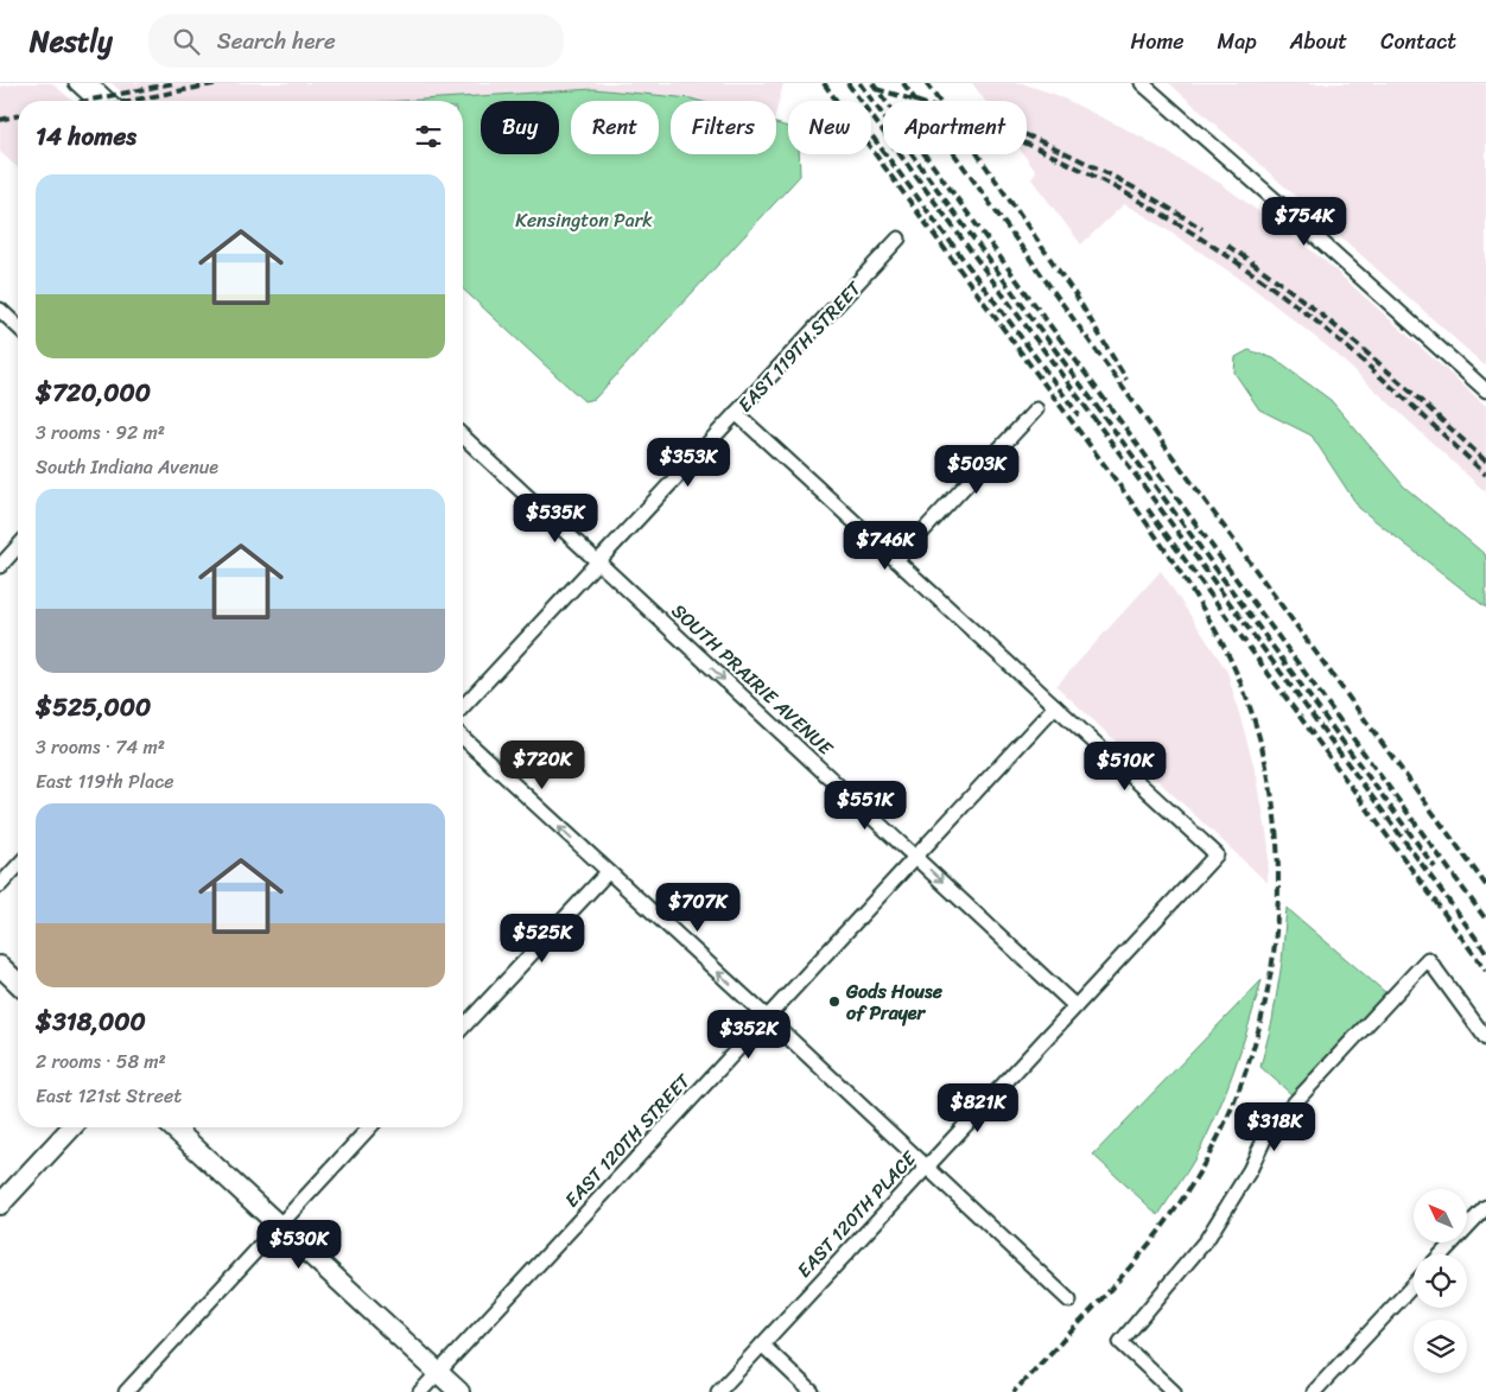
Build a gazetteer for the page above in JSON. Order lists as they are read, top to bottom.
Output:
{
  "streets": {
    "street": [
      "EAST 119TH STREET",
      "SOUTH PRAIRIE AVENUE",
      "EAST 120TH STREET",
      "EAST 120TH PLACE"
    ]
  },
  "crossings": [
    ["EAST 119TH STREET", "SOUTH PRAIRIE AVENUE"],
    ["SOUTH PRAIRIE AVENUE", "EAST 120TH STREET"],
    ["SOUTH PRAIRIE AVENUE", "EAST 120TH PLACE"],
    ["EAST 120TH STREET", "EAST 120TH PLACE"]
  ],
  "one_way": ["SOUTH PRAIRIE AVENUE"],
  "parks": ["Kensington Park"],
  "places": ["Gods House of Prayer"],
  "north": "top left",
  "page": {
    "header": "Nestly",
    "search": "Search here",
    "nav": [
      "Home",
      "Map",
      "About",
      "Contact"
    ],
    "chip": [
      "Buy",
      "Rent",
      "Filters",
      "New",
      "Apartment"
    ],
    "heading": "14 homes",
    "list": [
      {
        "name": "$720,000",
        "note": "3 rooms · 92 m² · South Indiana Avenue"
      },
      {
        "name": "$525,000",
        "note": "3 rooms · 74 m² · East 119th Place"
      },
      {
        "name": "$318,000",
        "note": "2 rooms · 58 m² · East 121st Street"
      }
    ],
    "price": [
      "$754K",
      "$353K",
      "$503K",
      "$535K",
      "$746K",
      "$720K",
      "$510K",
      "$551K",
      "$707K",
      "$525K",
      "$352K",
      "$821K",
      "$318K",
      "$530K"
    ]
  }
}
